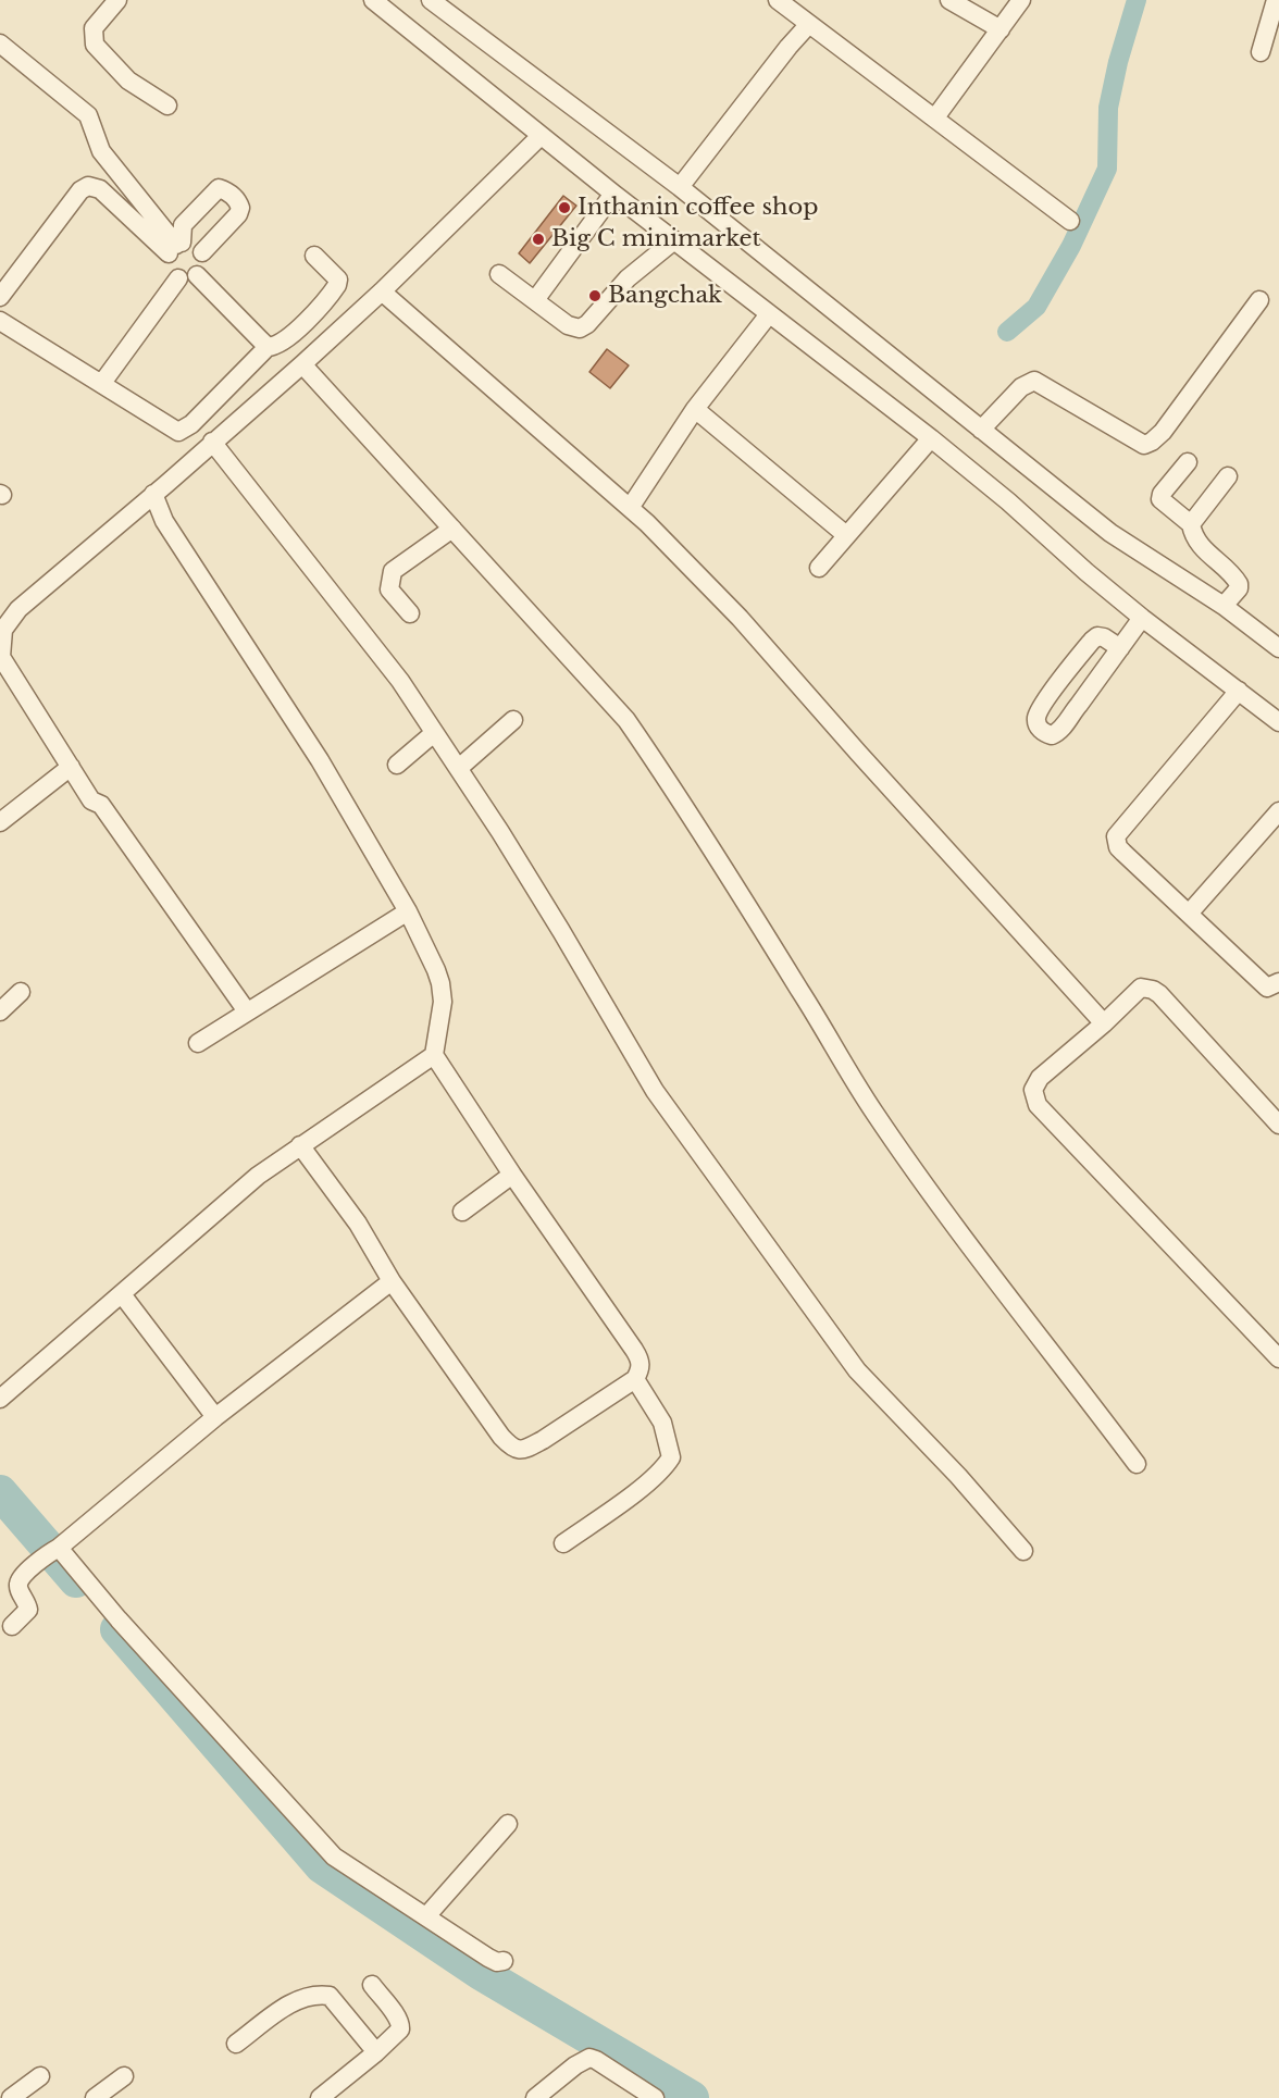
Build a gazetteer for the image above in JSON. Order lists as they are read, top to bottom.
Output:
{
  "places": ["Inthanin coffee shop", "Big C minimarket", "Bangchak"]
}
